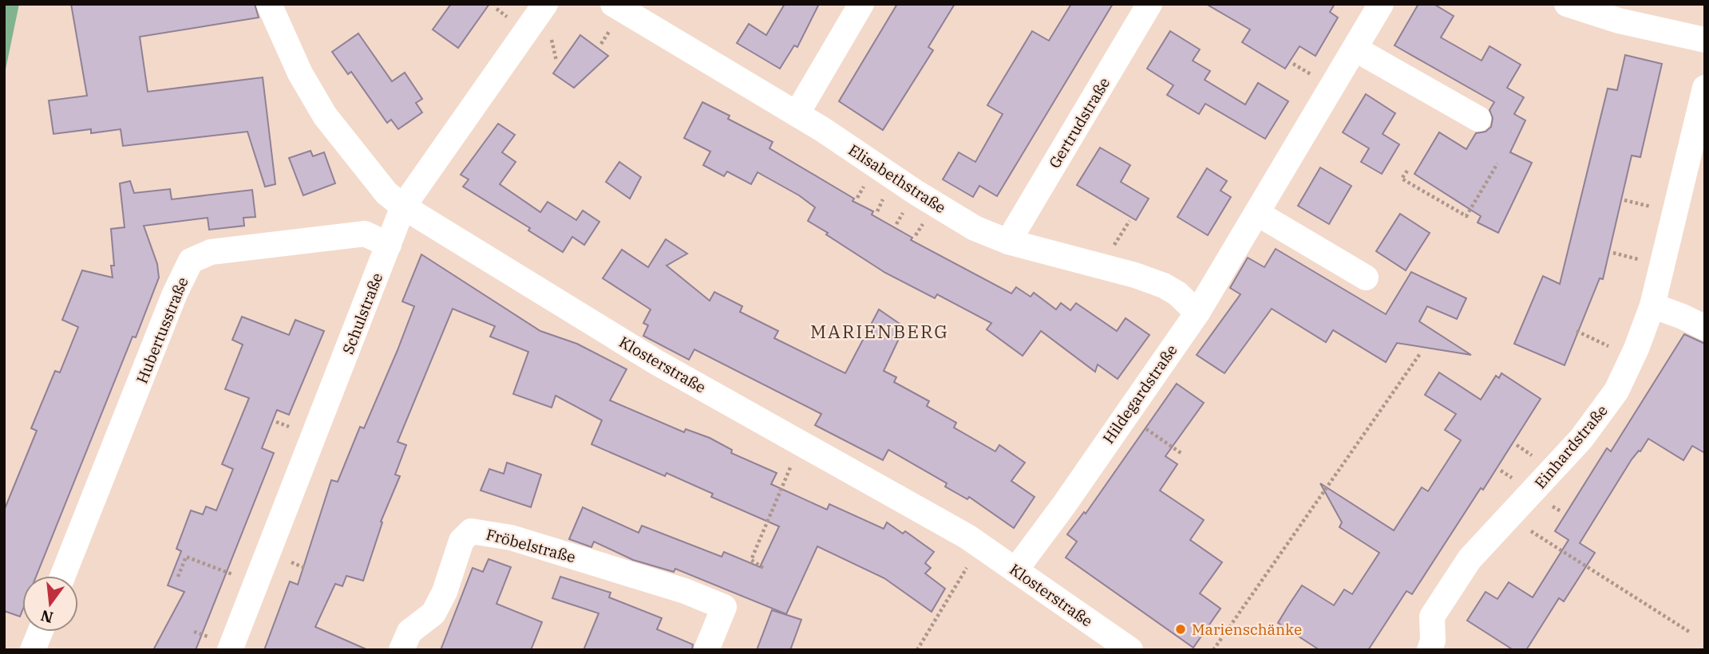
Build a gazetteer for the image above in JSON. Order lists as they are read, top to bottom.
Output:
{
  "streets": {
    "street": [
      "Gertrudstraße",
      "Elisabethstraße",
      "Schulstraße",
      "Hubertusstraße",
      "Klosterstraße",
      "Hildegardstraße",
      "Einhardstraße",
      "Fröbelstraße"
    ]
  },
  "crossings": [
    ["Gertrudstraße", "Elisabethstraße"],
    ["Elisabethstraße", "Hildegardstraße"],
    ["Schulstraße", "Hubertusstraße"],
    ["Schulstraße", "Klosterstraße"],
    ["Klosterstraße", "Hildegardstraße"]
  ],
  "districts": ["MARIENBERG"],
  "places": ["Marienschänke"],
  "north": "bottom"
}
